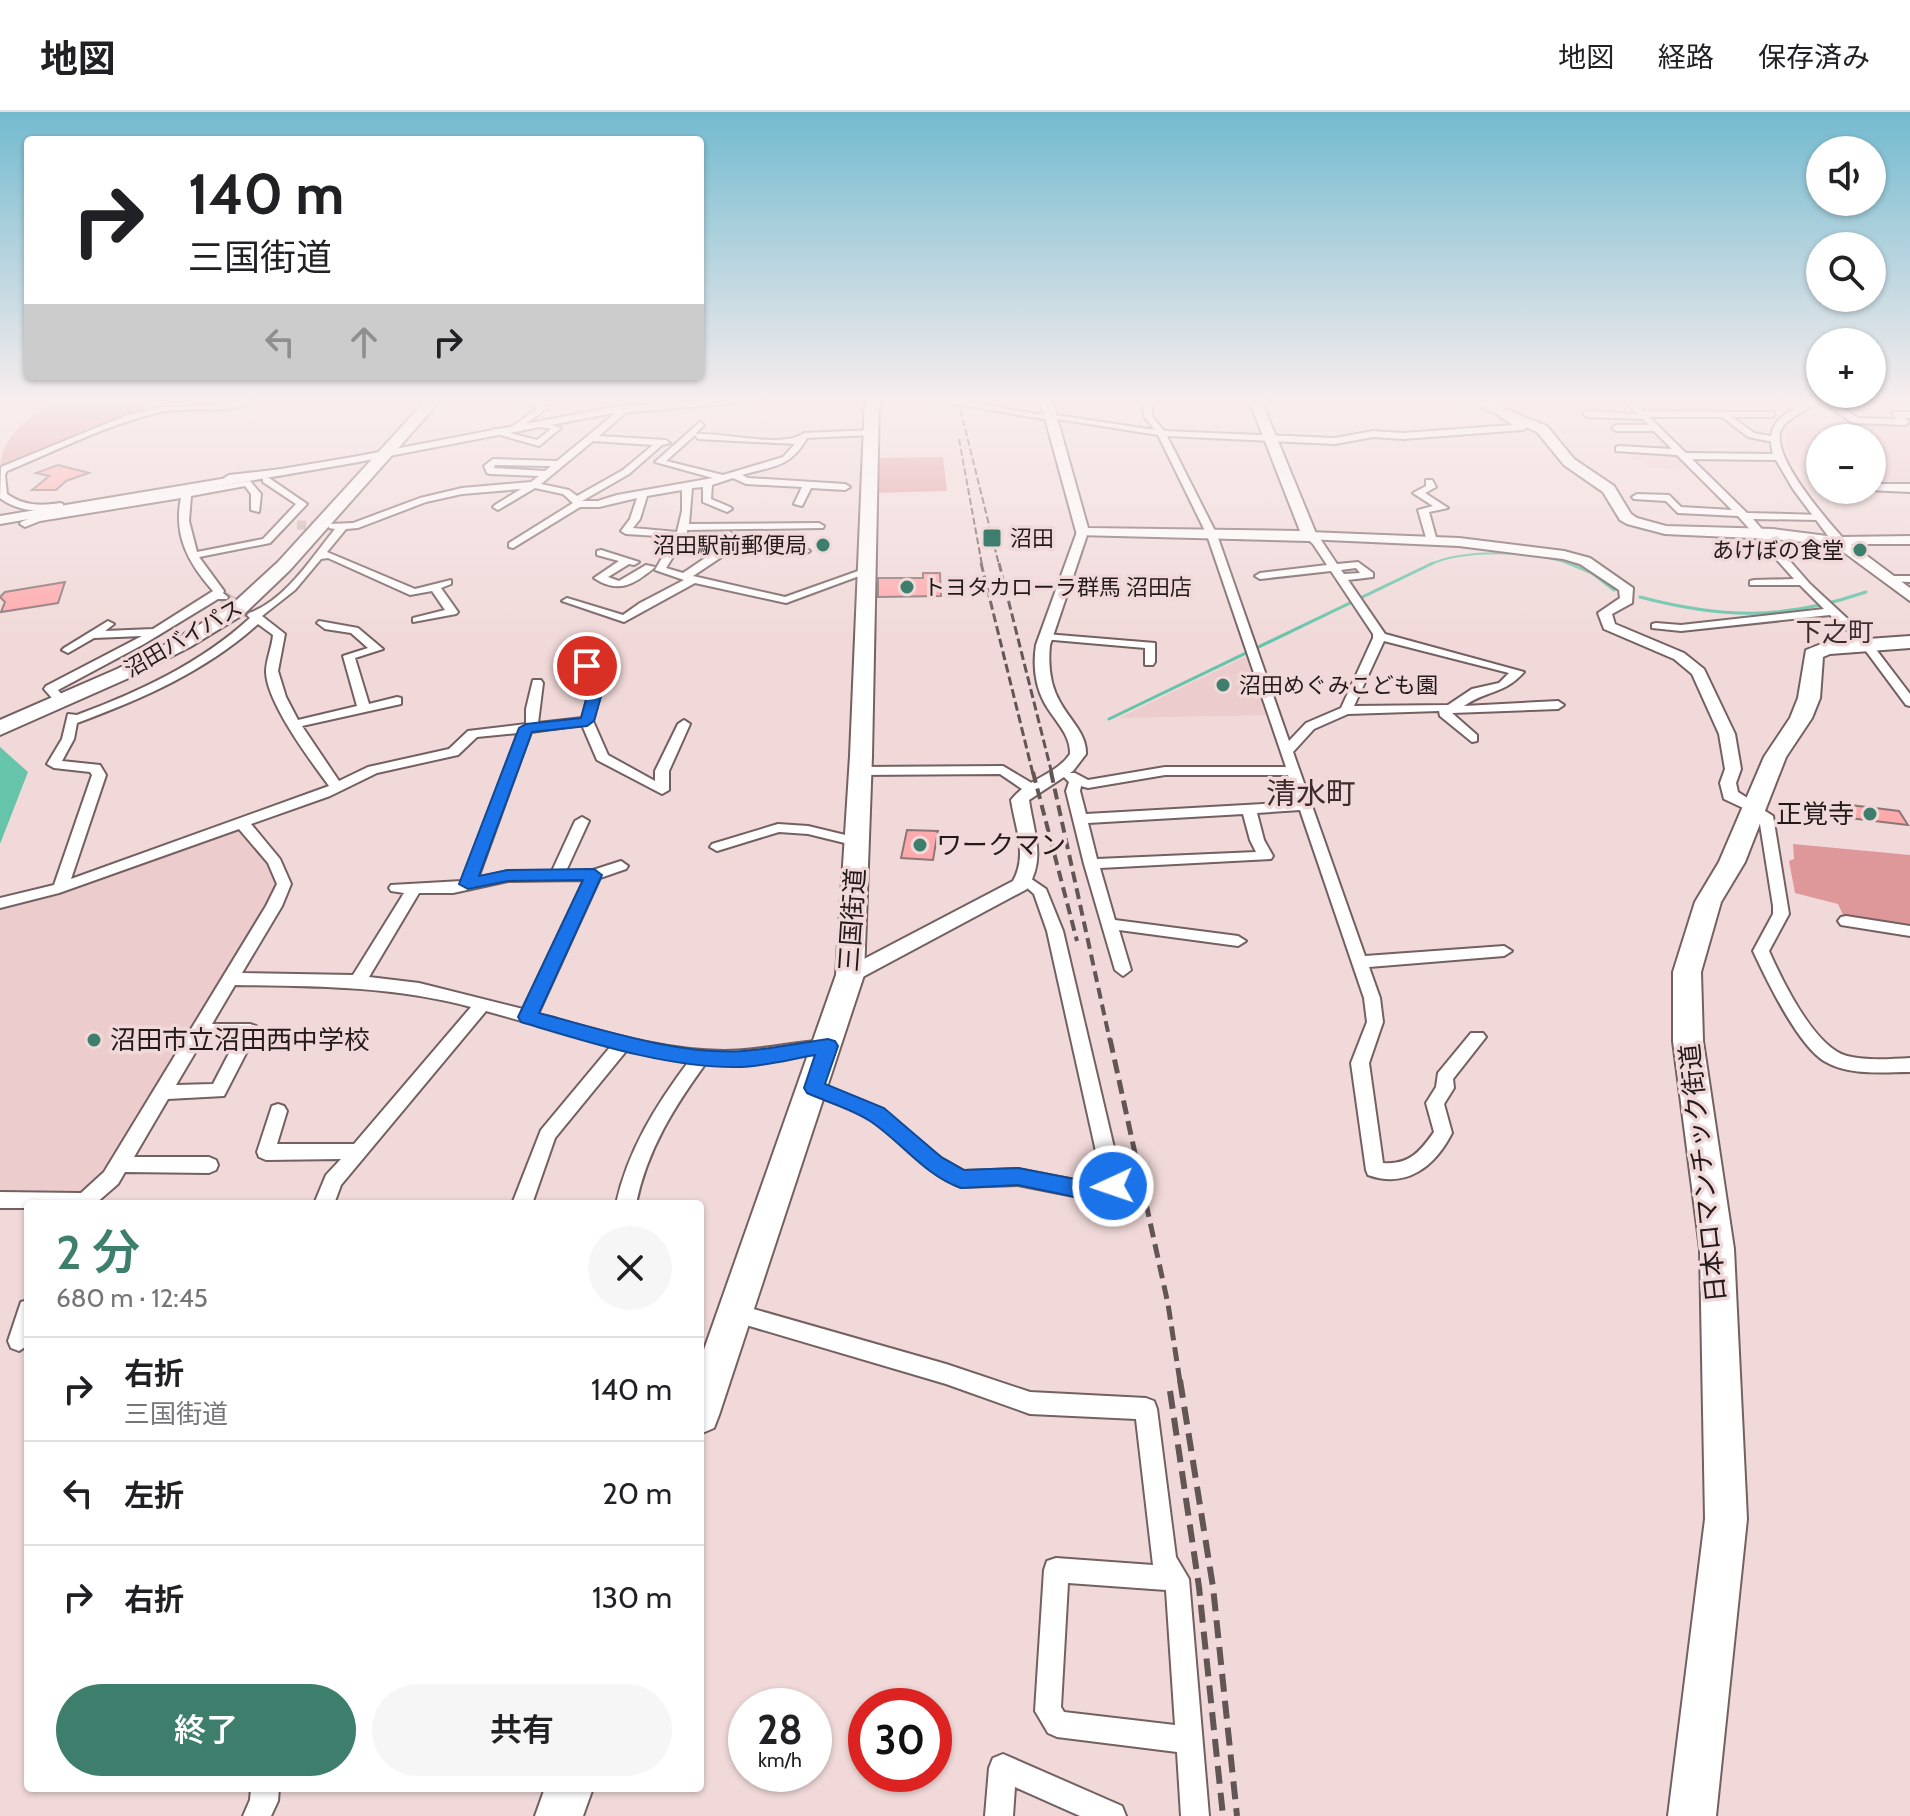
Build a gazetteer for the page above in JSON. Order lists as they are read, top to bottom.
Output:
{
  "streets": {
    "highway": ["沼田バイパス", "三国街道", "日本ロマンチック街道"]
  },
  "districts": ["下之町", "清水町"],
  "places": {
    "transit": ["沼田"],
    "other": [
      "沼田駅前郵便局",
      "あけぼの食堂",
      "トヨタカローラ群馬 沼田店",
      "沼田めぐみこども園",
      "正覚寺",
      "ワークマン",
      "沼田市立沼田西中学校"
    ]
  },
  "page": {
    "header": "地図",
    "nav": ["地図", "経路", "保存済み"],
    "map_buttons": ["+", "−"],
    "turn": ["140 m", "三国街道"],
    "heading": ["2 分", "680 m · 12:45"],
    "list": [
      {
        "name": "右折",
        "note": "三国街道",
        "value": "140 m"
      },
      {
        "name": "左折",
        "value": "20 m"
      },
      {
        "name": "右折",
        "value": "130 m"
      }
    ],
    "buttons": ["終了", "共有"],
    "speed": "28 km/h",
    "limit": "30"
  }
}
